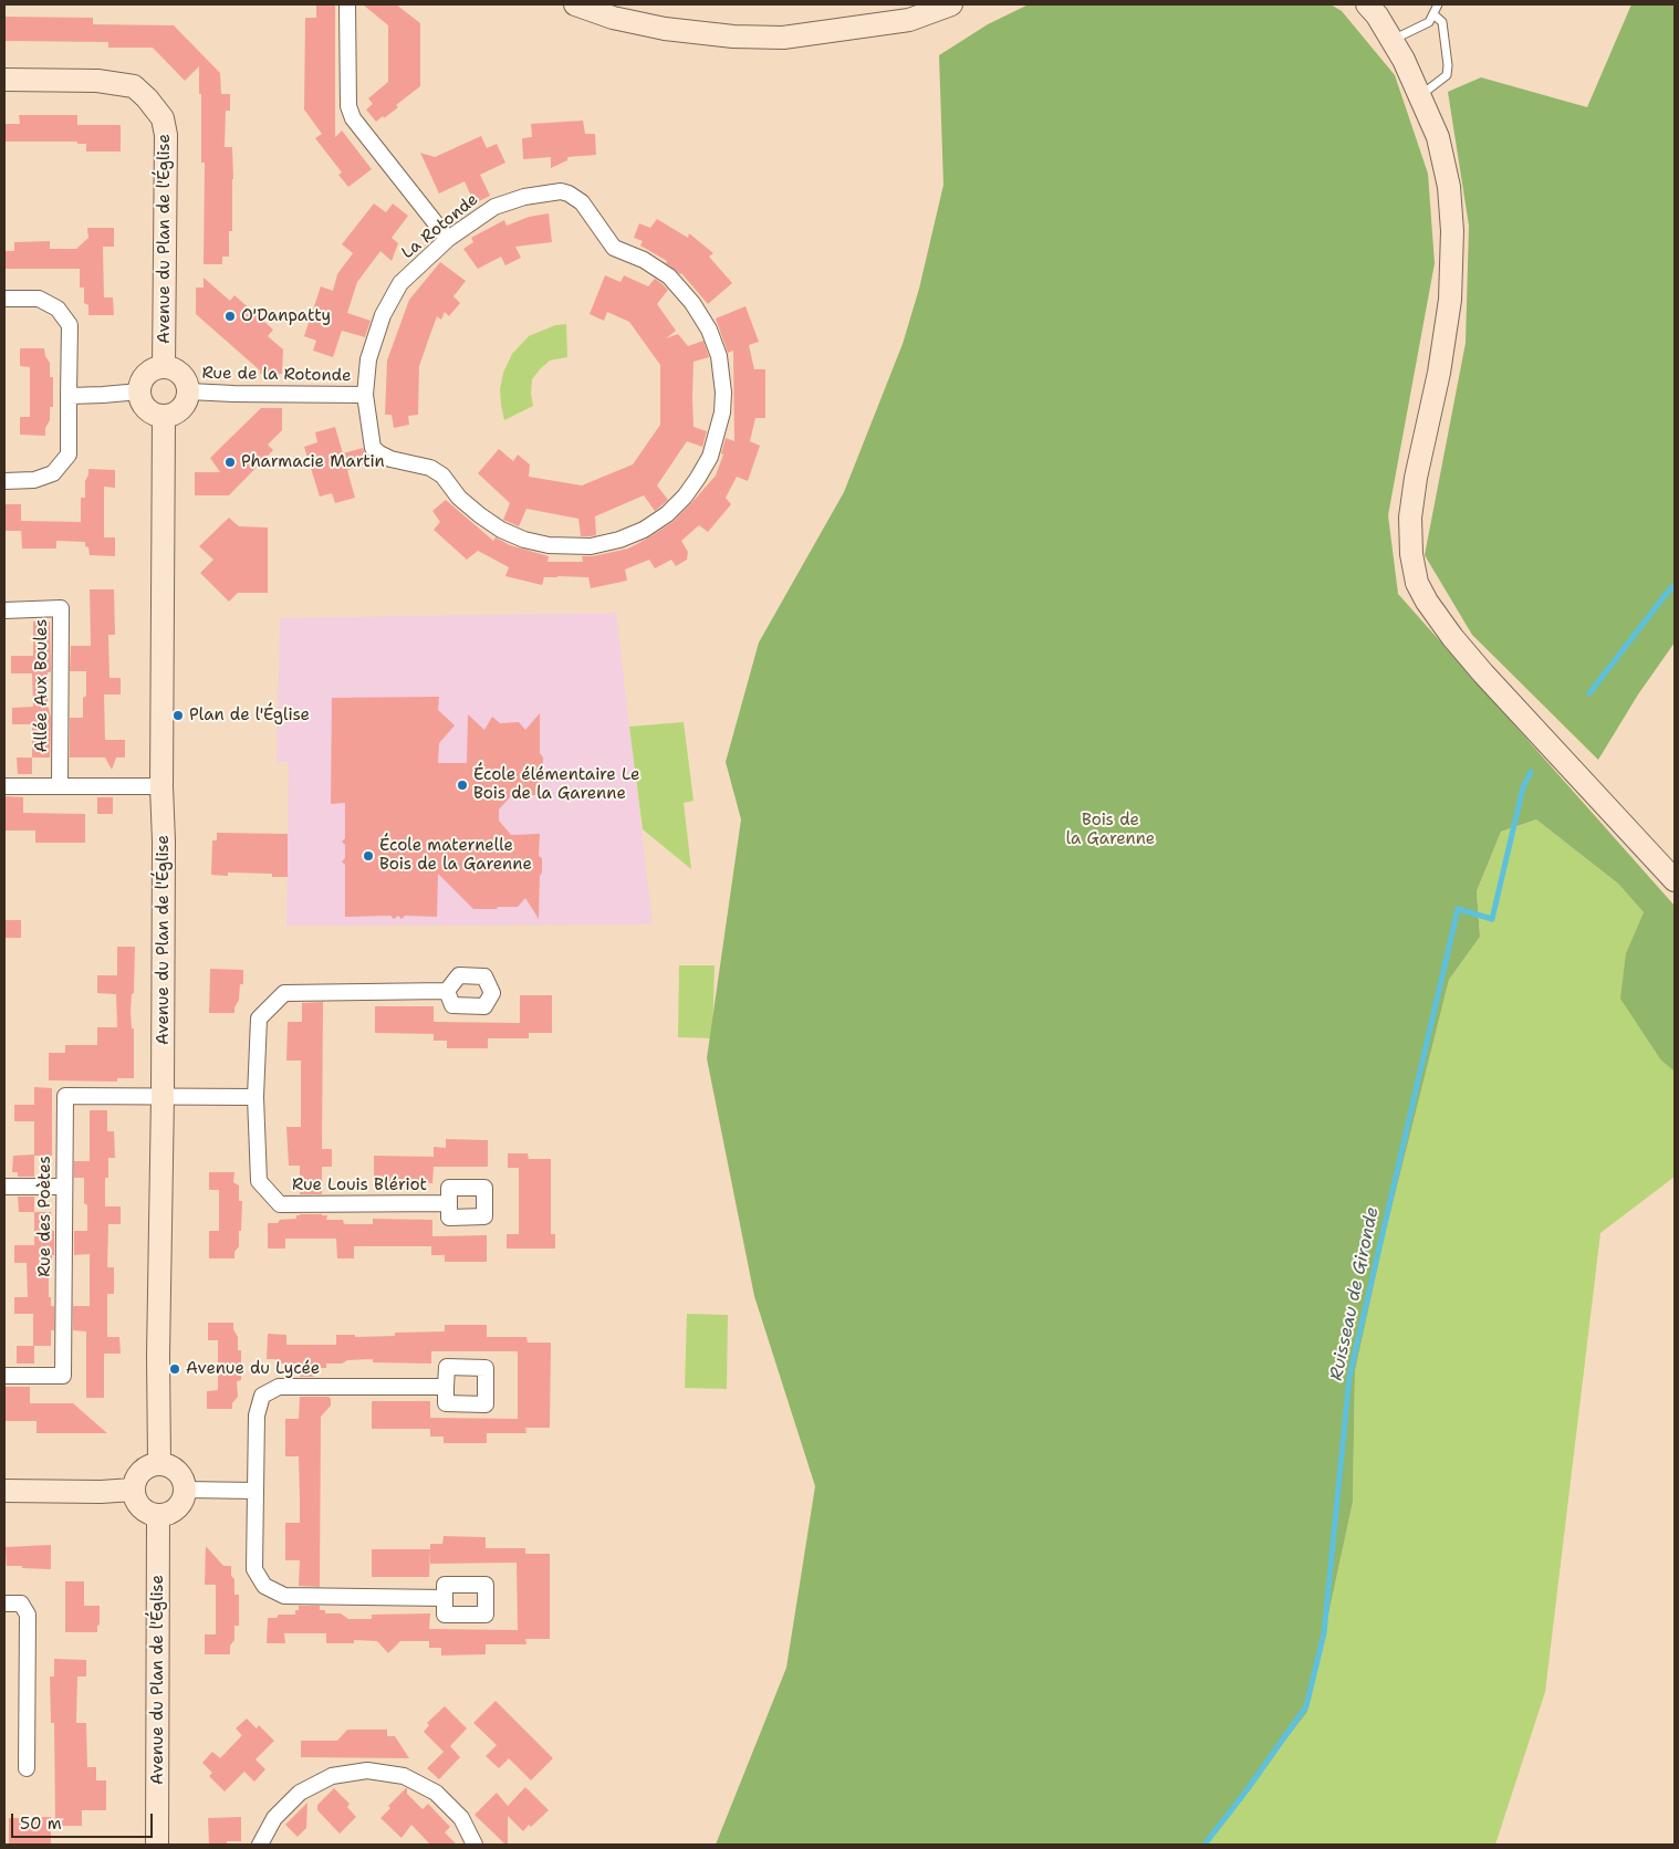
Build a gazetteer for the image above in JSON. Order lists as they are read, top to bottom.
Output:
{
  "streets": {
    "street": [
      "La Rotonde",
      "Avenue du Plan de l'Église",
      "Rue de la Rotonde",
      "Allée Aux Boules",
      "Rue Louis Blériot",
      "Rue des Poètes"
    ]
  },
  "crossings": [
    ["La Rotonde", "Rue de la Rotonde"],
    ["Avenue du Plan de l'Église", "Rue de la Rotonde"],
    ["Avenue du Plan de l'Église", "Rue des Poètes"]
  ],
  "water": ["Ruisseau de Gironde"],
  "parks": ["Bois de la Garenne"],
  "places": [
    "O'Danpatty",
    "Pharmacie Martin",
    "Plan de l'Église",
    "École élémentaire Le Bois de la Garenne",
    "École maternelle Bois de la Garenne",
    "Avenue du Lycée"
  ],
  "scale_bar": "50 m"
}
